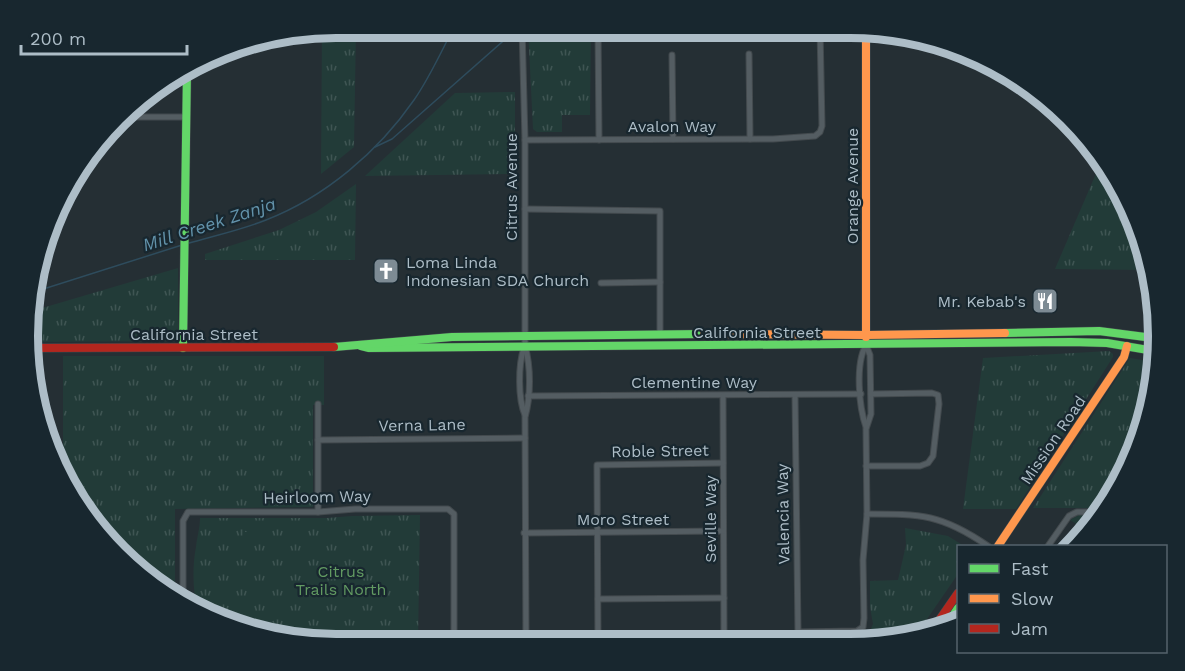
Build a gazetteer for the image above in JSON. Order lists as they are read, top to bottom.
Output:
{
  "streets": {
    "main road": ["Orange Avenue", "California Street", "Mission Road"],
    "street": [
      "Avalon Way",
      "Citrus Avenue",
      "Clementine Way",
      "Verna Lane",
      "Roble Street",
      "Heirloom Way",
      "Valencia Way",
      "Moro Street",
      "Seville Way"
    ]
  },
  "crossings": [
    ["Avalon Way", "Citrus Avenue"],
    ["Orange Avenue", "California Street"],
    ["Orange Avenue", "Clementine Way"],
    ["Orange Avenue", "Valencia Way"],
    ["Citrus Avenue", "California Street"],
    ["Citrus Avenue", "Clementine Way"],
    ["Citrus Avenue", "Verna Lane"],
    ["Citrus Avenue", "Moro Street"],
    ["California Street", "Mission Road"],
    ["Clementine Way", "Valencia Way"],
    ["Clementine Way", "Seville Way"],
    ["Roble Street", "Moro Street"],
    ["Roble Street", "Seville Way"],
    ["Moro Street", "Seville Way"]
  ],
  "water": ["Mill Creek Zanja"],
  "parks": ["Citrus Trails North"],
  "places": {
    "church": ["Loma Linda Indonesian SDA Church"],
    "restaurant": ["Mr. Kebab's"]
  },
  "legend": ["Fast", "Slow", "Jam"],
  "scale_bar": "200 m"
}
